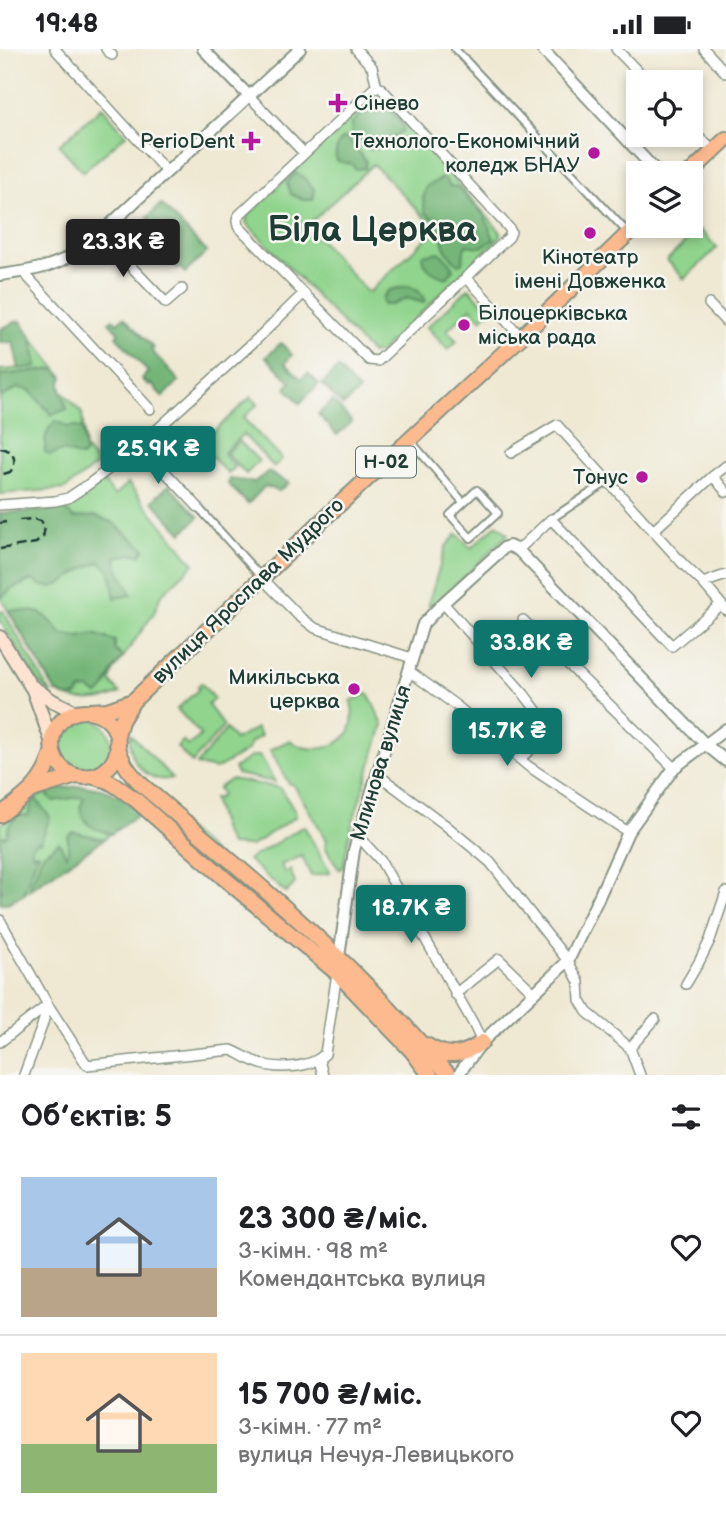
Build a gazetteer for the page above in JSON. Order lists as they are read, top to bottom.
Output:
{
  "streets": {
    "main road": ["Н-02", "вулиця Ярослава Мудрого"],
    "street": ["Млинова вулиця"]
  },
  "districts": ["Біла Церква"],
  "places": {
    "health": ["Сінево", "PerioDent"],
    "other": [
      "Технолого-Економічний коледж БНАУ",
      "Кінотеатр імені Довженка",
      "Білоцерківська міська рада",
      "Тонус",
      "Микільська церква"
    ]
  },
  "page": {
    "status": "19:48",
    "price": [
      "23.3K ₴",
      "25.9K ₴",
      "33.8K ₴",
      "15.7K ₴",
      "18.7K ₴"
    ],
    "heading": "Об’єктів: 5",
    "list": [
      {
        "name": "23 300 ₴/міс.",
        "note": "3-кімн. · 98 m² · Комендантська вулиця"
      },
      {
        "name": "15 700 ₴/міс.",
        "note": "3-кімн. · 77 m² · вулиця Нечуя-Левицького"
      }
    ]
  }
}
